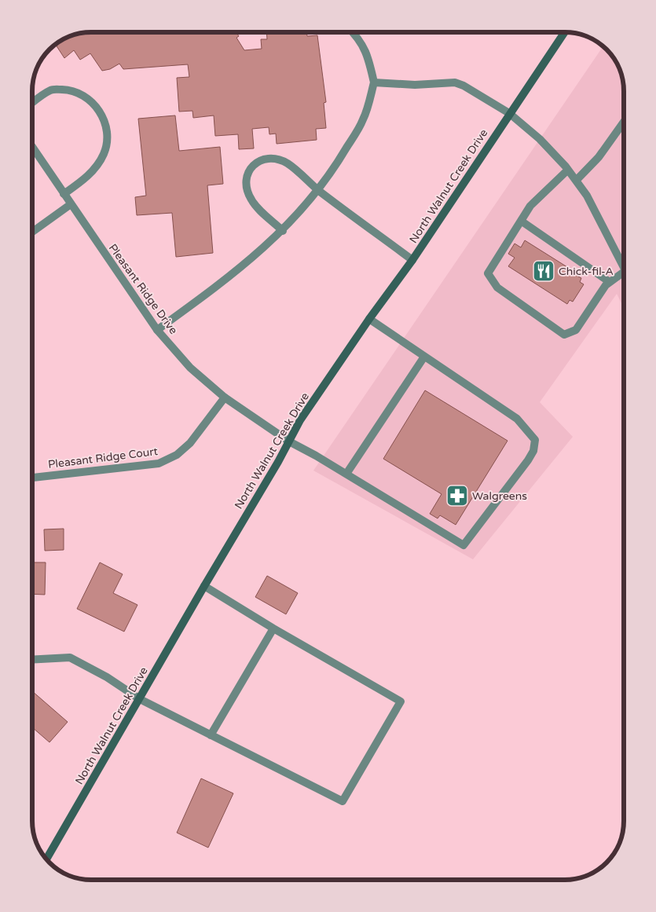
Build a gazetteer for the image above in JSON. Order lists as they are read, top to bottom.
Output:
{
  "streets": {
    "main road": ["North Walnut Creek Drive"],
    "street": ["Pleasant Ridge Drive", "Pleasant Ridge Court"]
  },
  "crossings": [
    ["North Walnut Creek Drive", "Pleasant Ridge Drive"],
    ["Pleasant Ridge Drive", "Pleasant Ridge Court"]
  ],
  "places": {
    "restaurant": ["Chick-fil-A"],
    "pharmacy": ["Walgreens"]
  }
}
